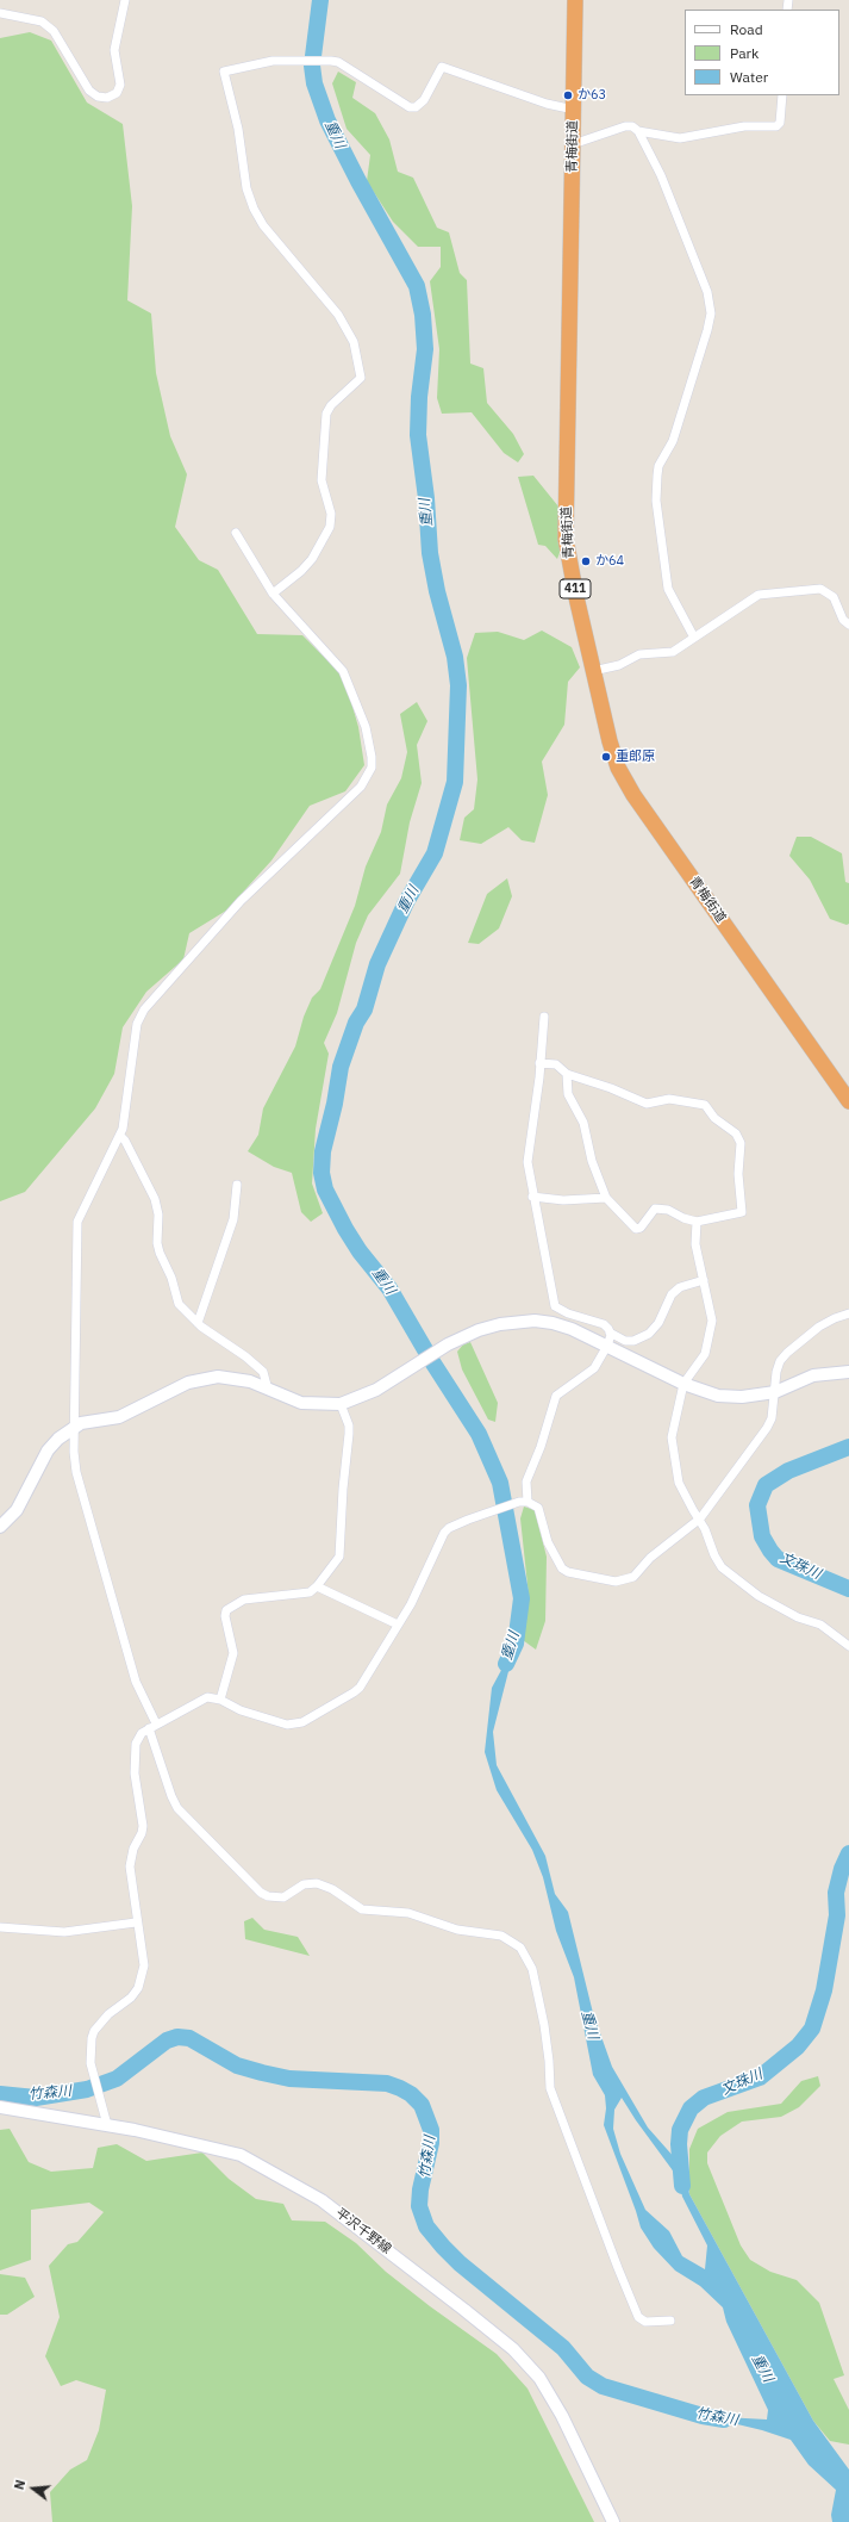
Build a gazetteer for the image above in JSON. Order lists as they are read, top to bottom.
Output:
{
  "streets": {
    "highway": ["青梅街道", "411"],
    "street": ["平沢千野線"]
  },
  "water": ["重川", "文珠川", "竹森川"],
  "places": ["か63", "か64", "重郎原"],
  "legend": ["Road", "Park", "Water"],
  "north": "left"
}
